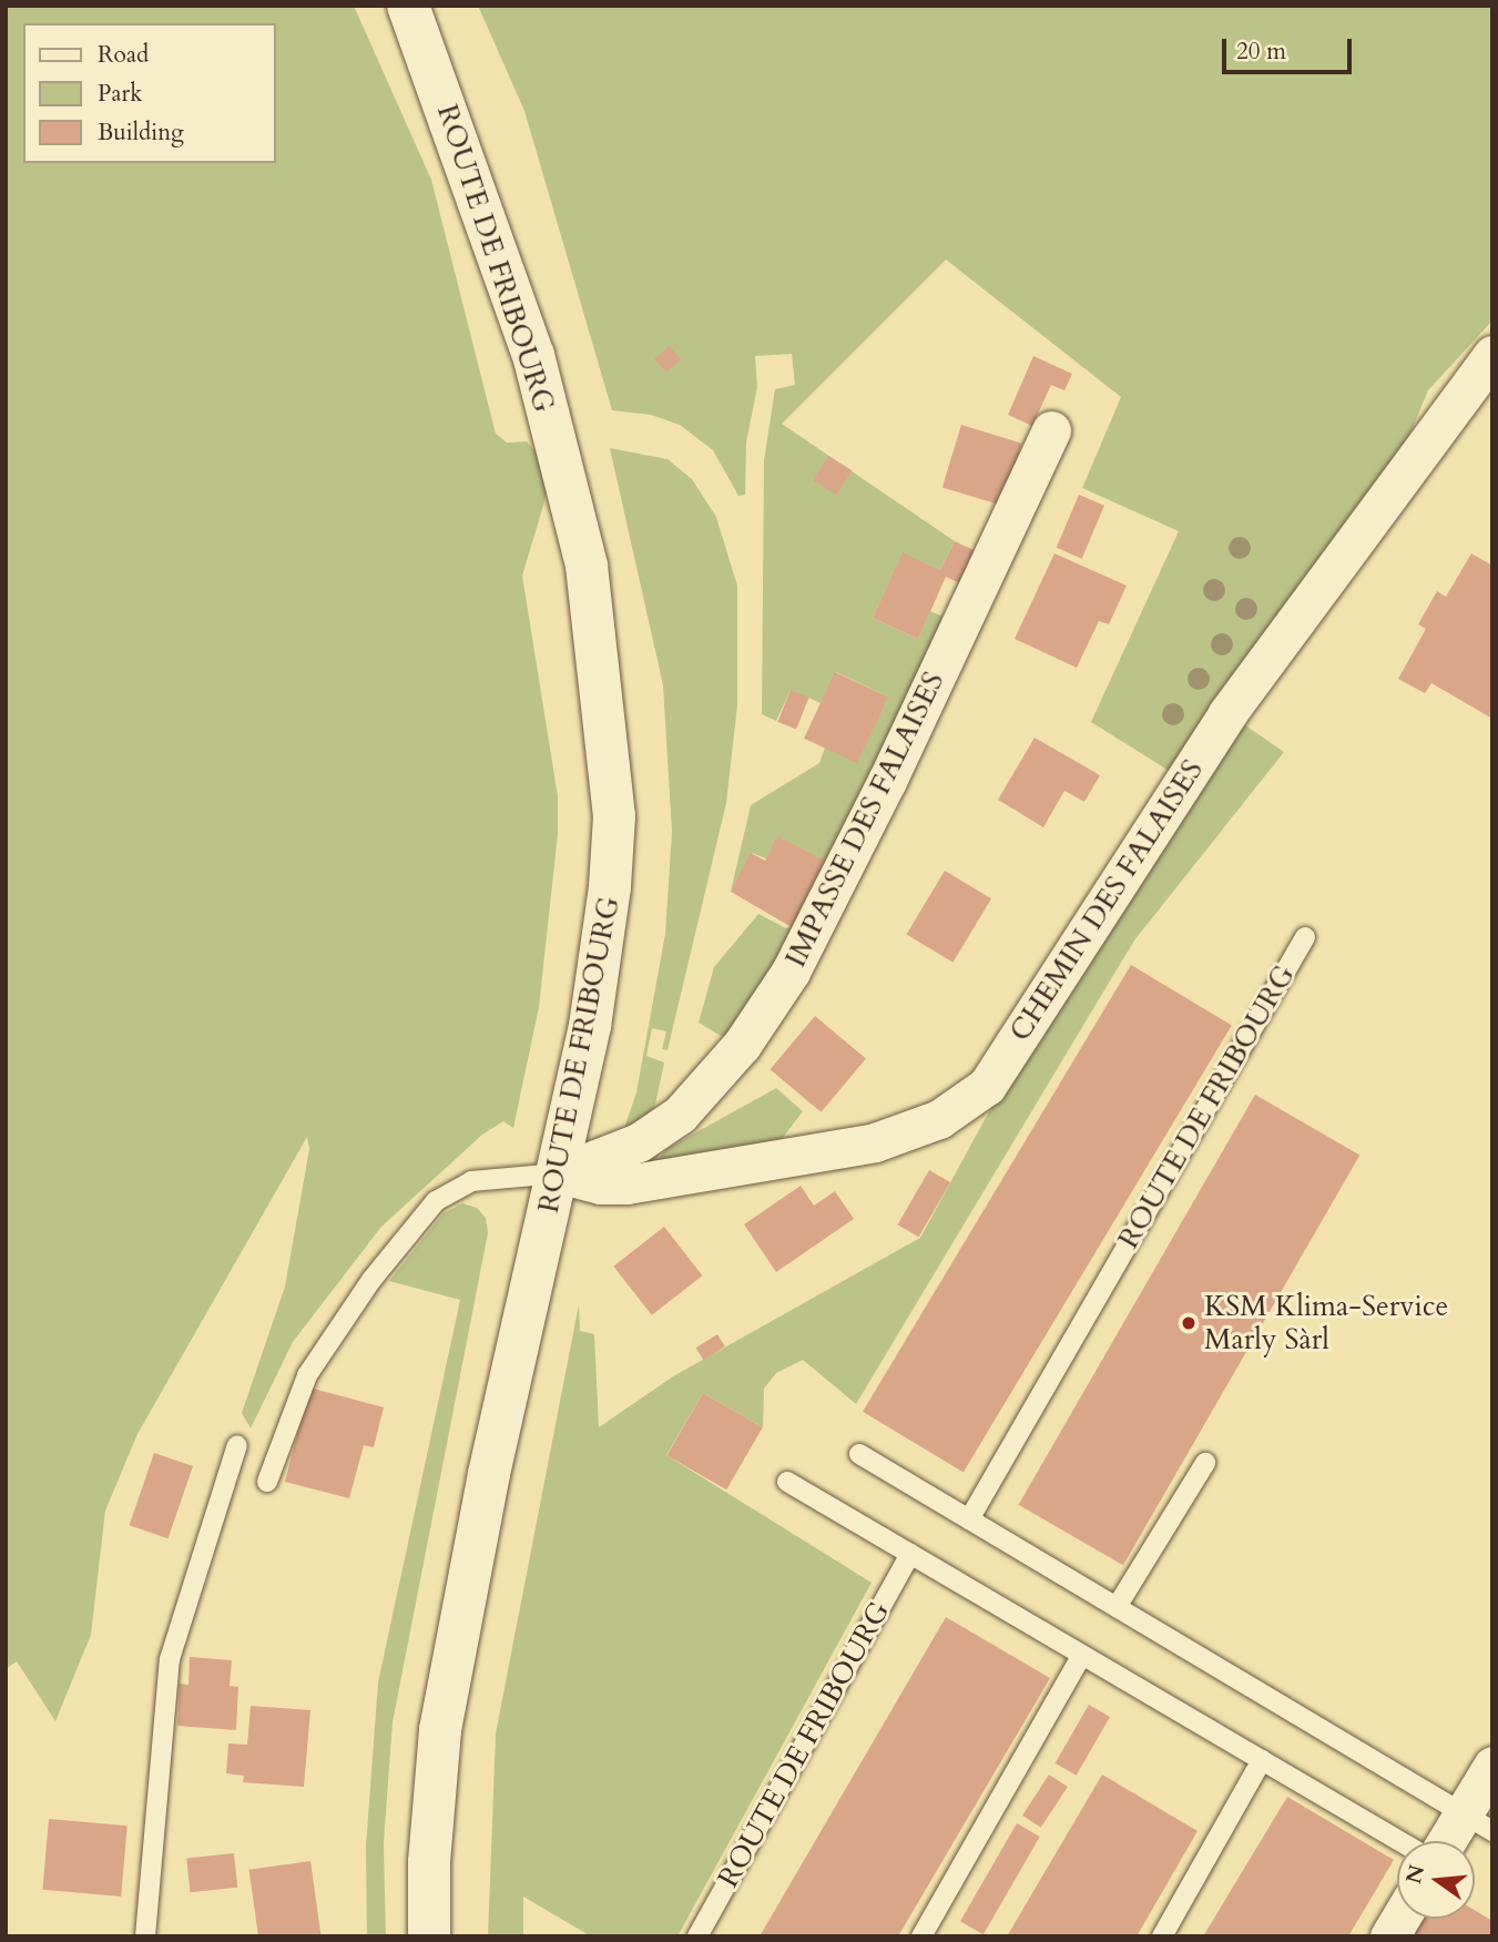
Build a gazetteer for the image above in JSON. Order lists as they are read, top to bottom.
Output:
{
  "streets": {
    "main road": ["ROUTE DE FRIBOURG"],
    "street": ["IMPASSE DES FALAISES", "CHEMIN DES FALAISES"]
  },
  "crossings": [
    ["ROUTE DE FRIBOURG", "IMPASSE DES FALAISES"],
    ["ROUTE DE FRIBOURG", "CHEMIN DES FALAISES"],
    ["IMPASSE DES FALAISES", "CHEMIN DES FALAISES"]
  ],
  "places": ["KSM Klima-Service Marly Sàrl"],
  "legend": ["Road", "Park", "Building"],
  "scale_bar": "20 m",
  "north": "left"
}
